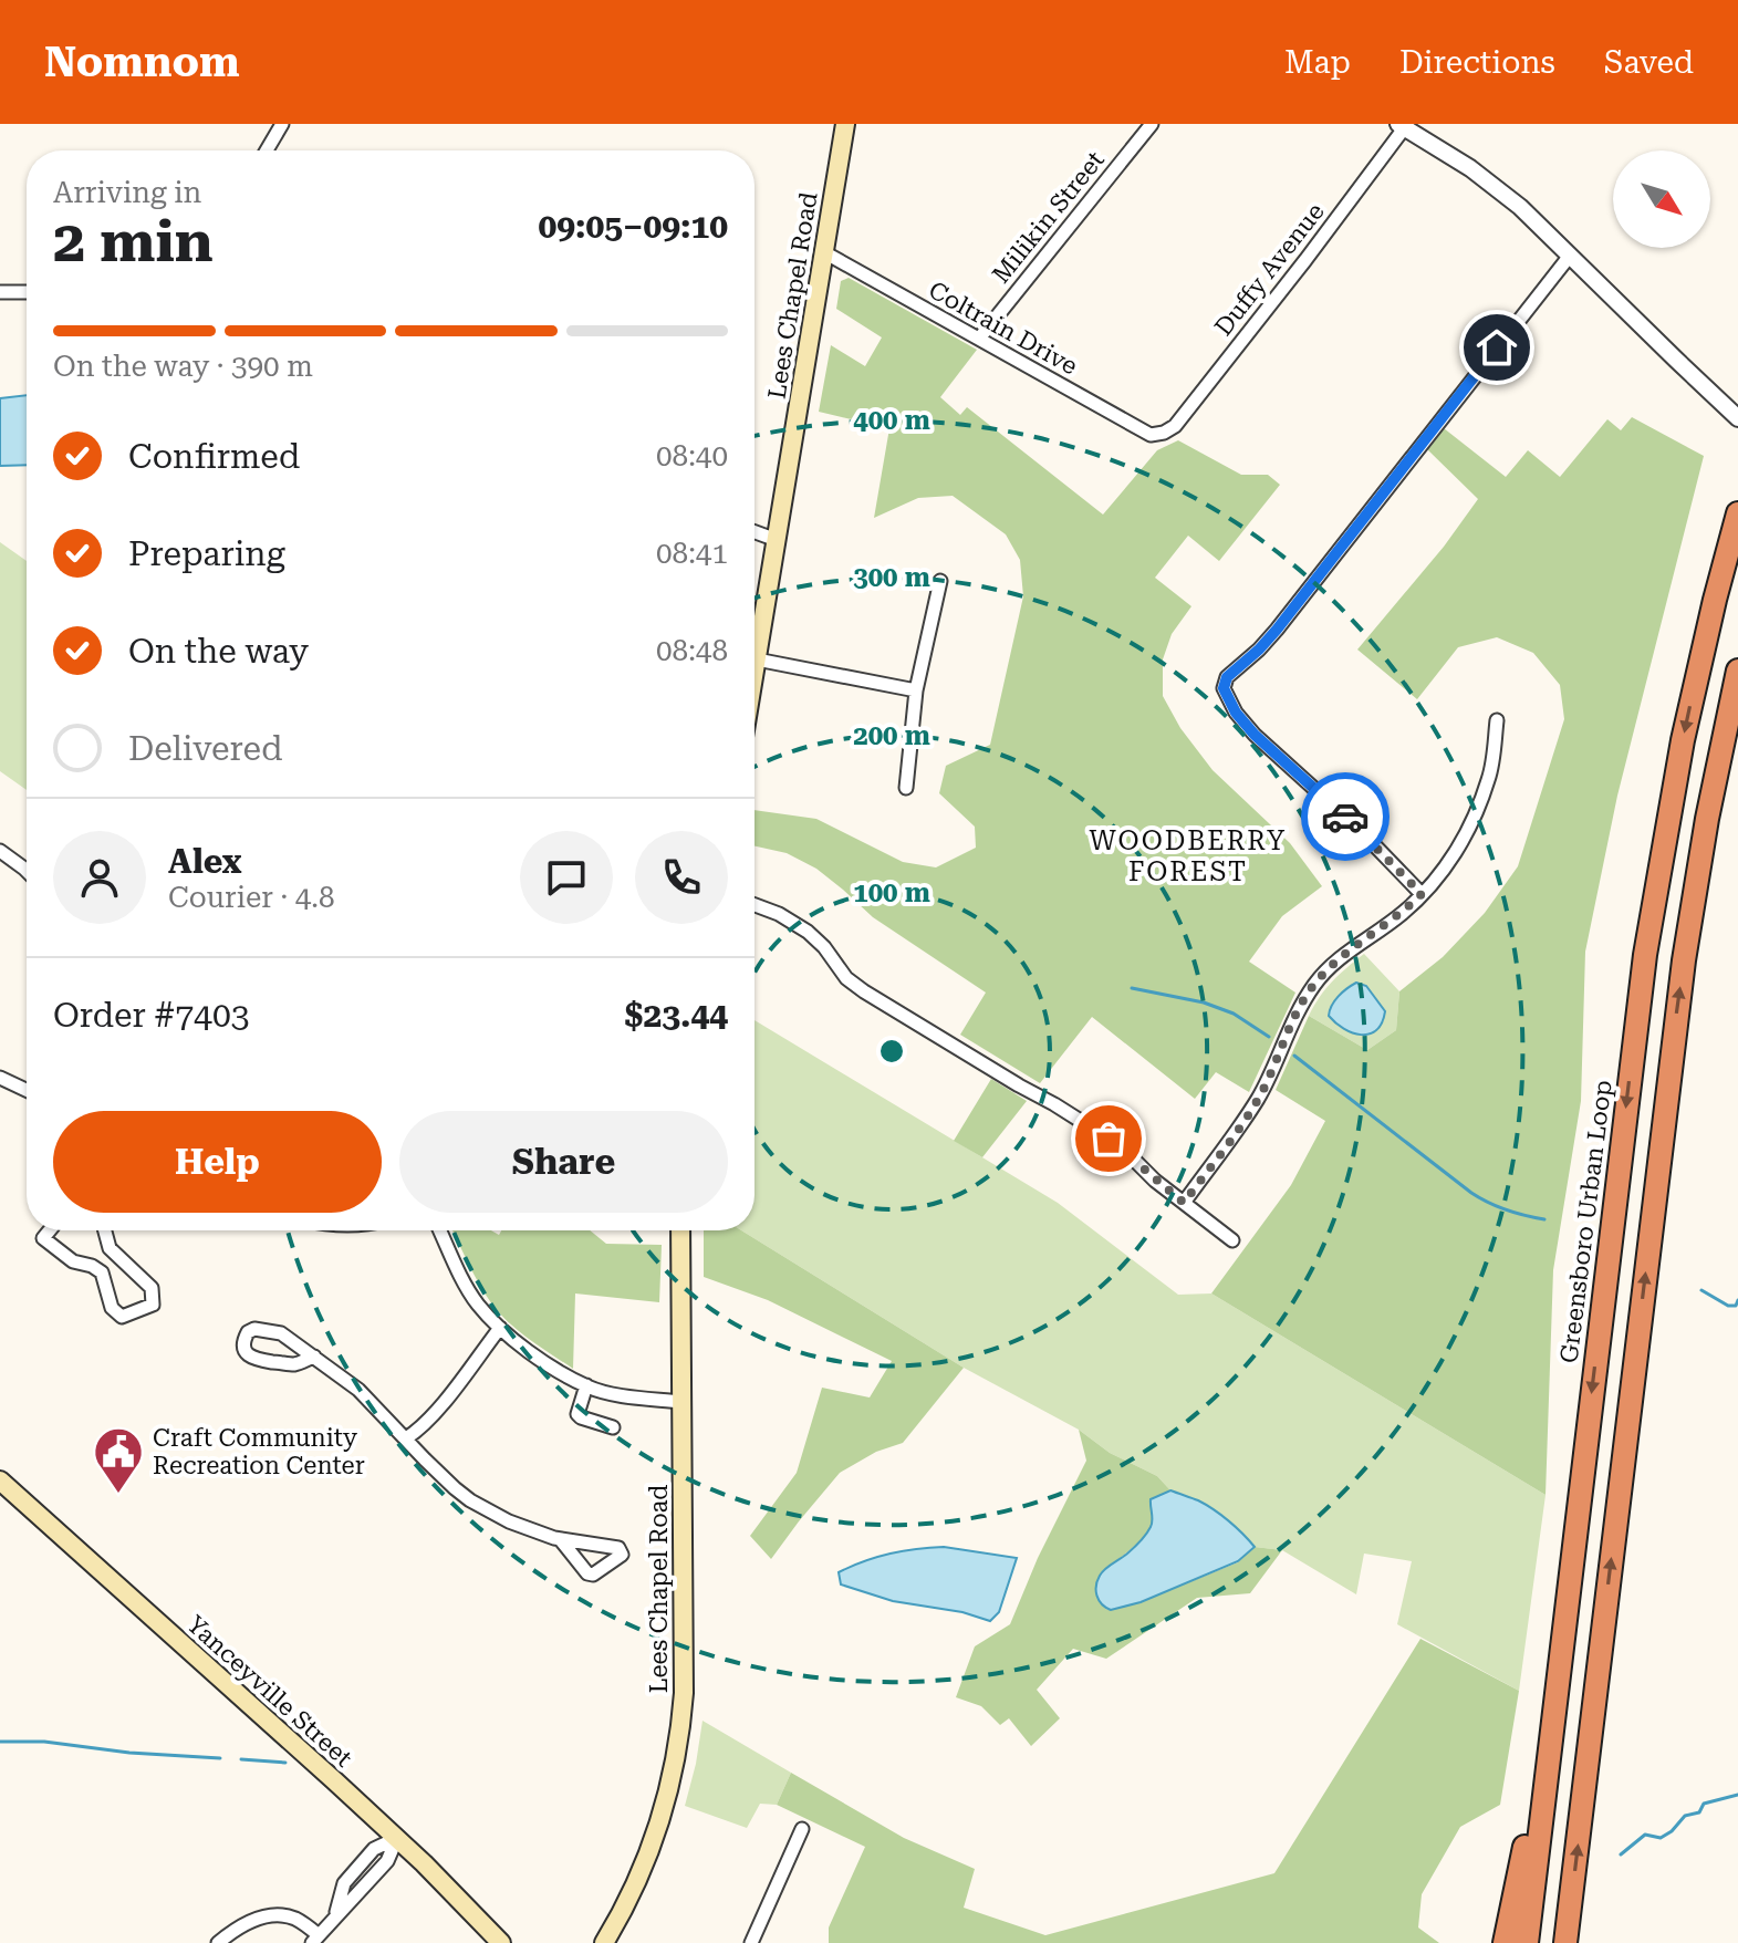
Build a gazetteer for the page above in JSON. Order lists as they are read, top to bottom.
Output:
{
  "streets": {
    "highway": ["Greensboro Urban Loop"],
    "main road": ["Lees Chapel Road", "Yanceyville Street"],
    "street": ["Milikin Street", "Duffy Avenue", "Coltrain Drive"]
  },
  "crossings": [
    ["Milikin Street", "Coltrain Drive"],
    ["Duffy Avenue", "Coltrain Drive"],
    ["Lees Chapel Road", "Coltrain Drive"]
  ],
  "districts": ["WOODBERRY FOREST"],
  "places": {
    "public building": ["Craft Community Recreation Center"]
  },
  "north": "bottom right",
  "page": {
    "header": "Nomnom",
    "nav": ["Map", "Directions", "Saved"],
    "heading": ["2 min", "Arriving in", "09:05–09:10"],
    "panel": [
      "Alex",
      "Courier · 4.8",
      "Order #7403",
      "$23.44"
    ],
    "bar": "On the way · 390 m",
    "list": [
      ["Confirmed", "08:40"],
      ["Preparing", "08:41"],
      ["On the way", "08:48"],
      "Delivered"
    ],
    "buttons": ["Help", "Share"]
  },
  "rings": [
    "400 m",
    "300 m",
    "200 m",
    "100 m"
  ]
}
